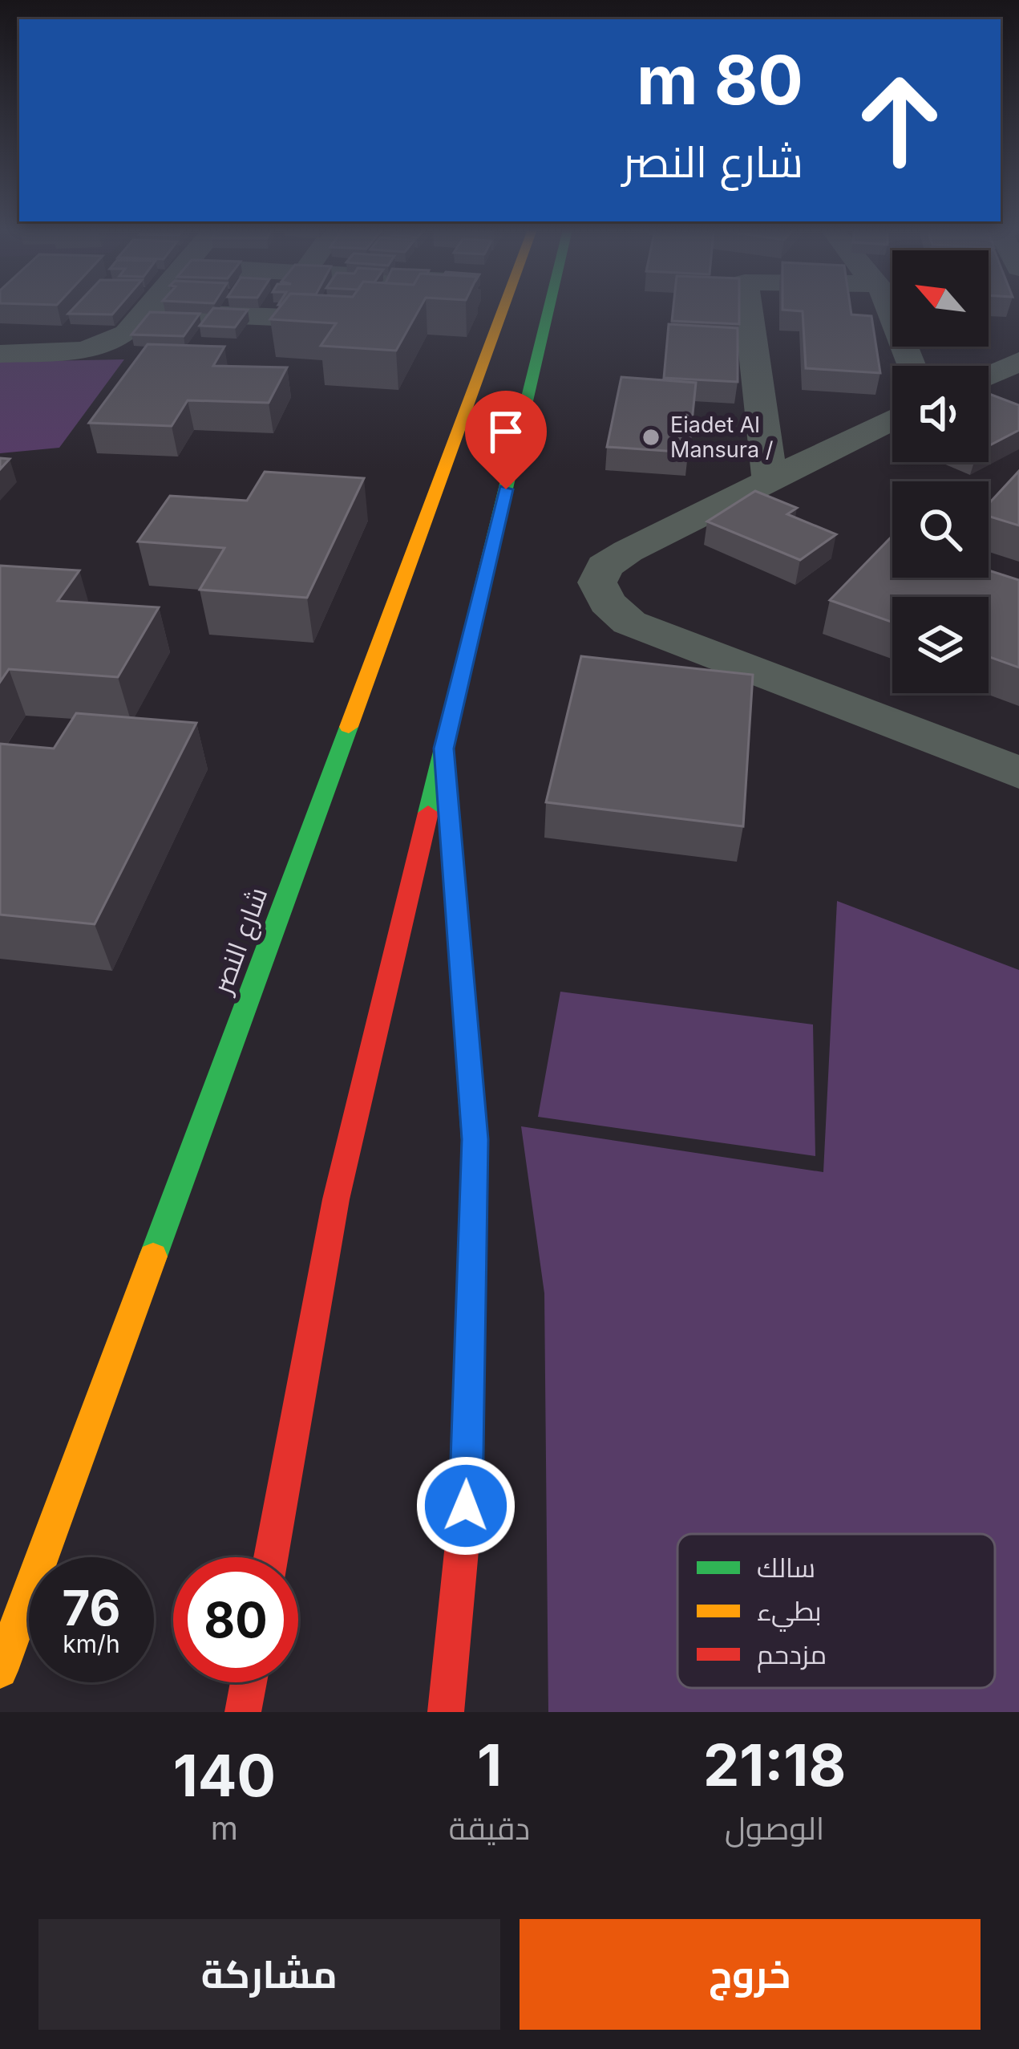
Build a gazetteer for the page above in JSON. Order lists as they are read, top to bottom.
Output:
{
  "streets": {
    "highway": ["شارع النصر"]
  },
  "places": ["Eiadet Al Mansura /"],
  "legend": ["سالك", "بطيء", "مزدحم"],
  "north": "top left",
  "page": {
    "turn": ["80 m", "شارع النصر"],
    "speed": "76 km/h",
    "limit": "80",
    "eta": [
      "21:18",
      "الوصول",
      "1",
      "دقيقة",
      "140",
      "m"
    ],
    "buttons": ["خروج", "مشاركة"]
  }
}
